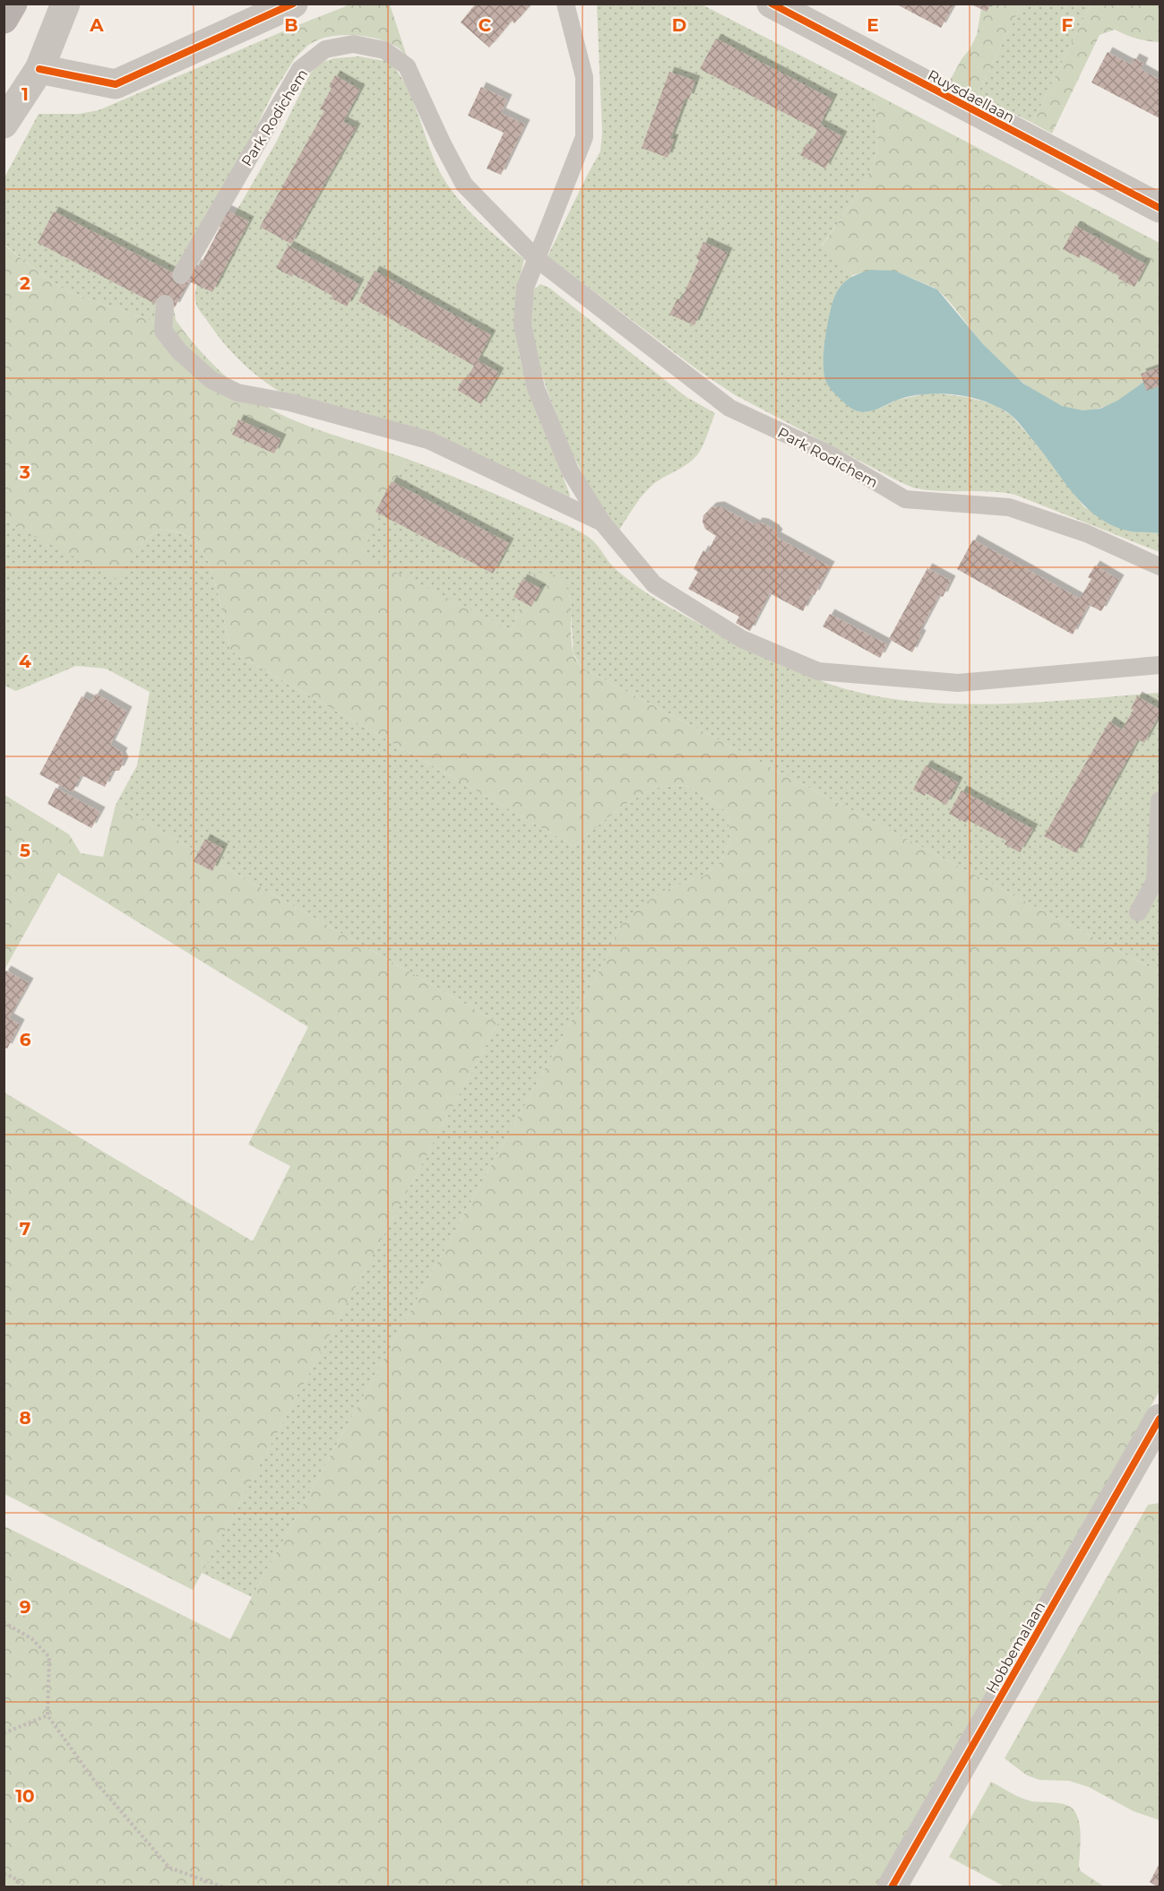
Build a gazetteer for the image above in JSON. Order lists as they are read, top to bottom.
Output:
{
  "streets": {
    "street": ["Ruysdaellaan", "Hobbemalaan"],
    "lane": ["Park Rodichem"]
  },
  "grid": {
    "columns": [
      "A",
      "B",
      "C",
      "D",
      "E",
      "F"
    ],
    "rows": [
      "1",
      "2",
      "3",
      "4",
      "5",
      "6",
      "7",
      "8",
      "9",
      "10"
    ]
  }
}
